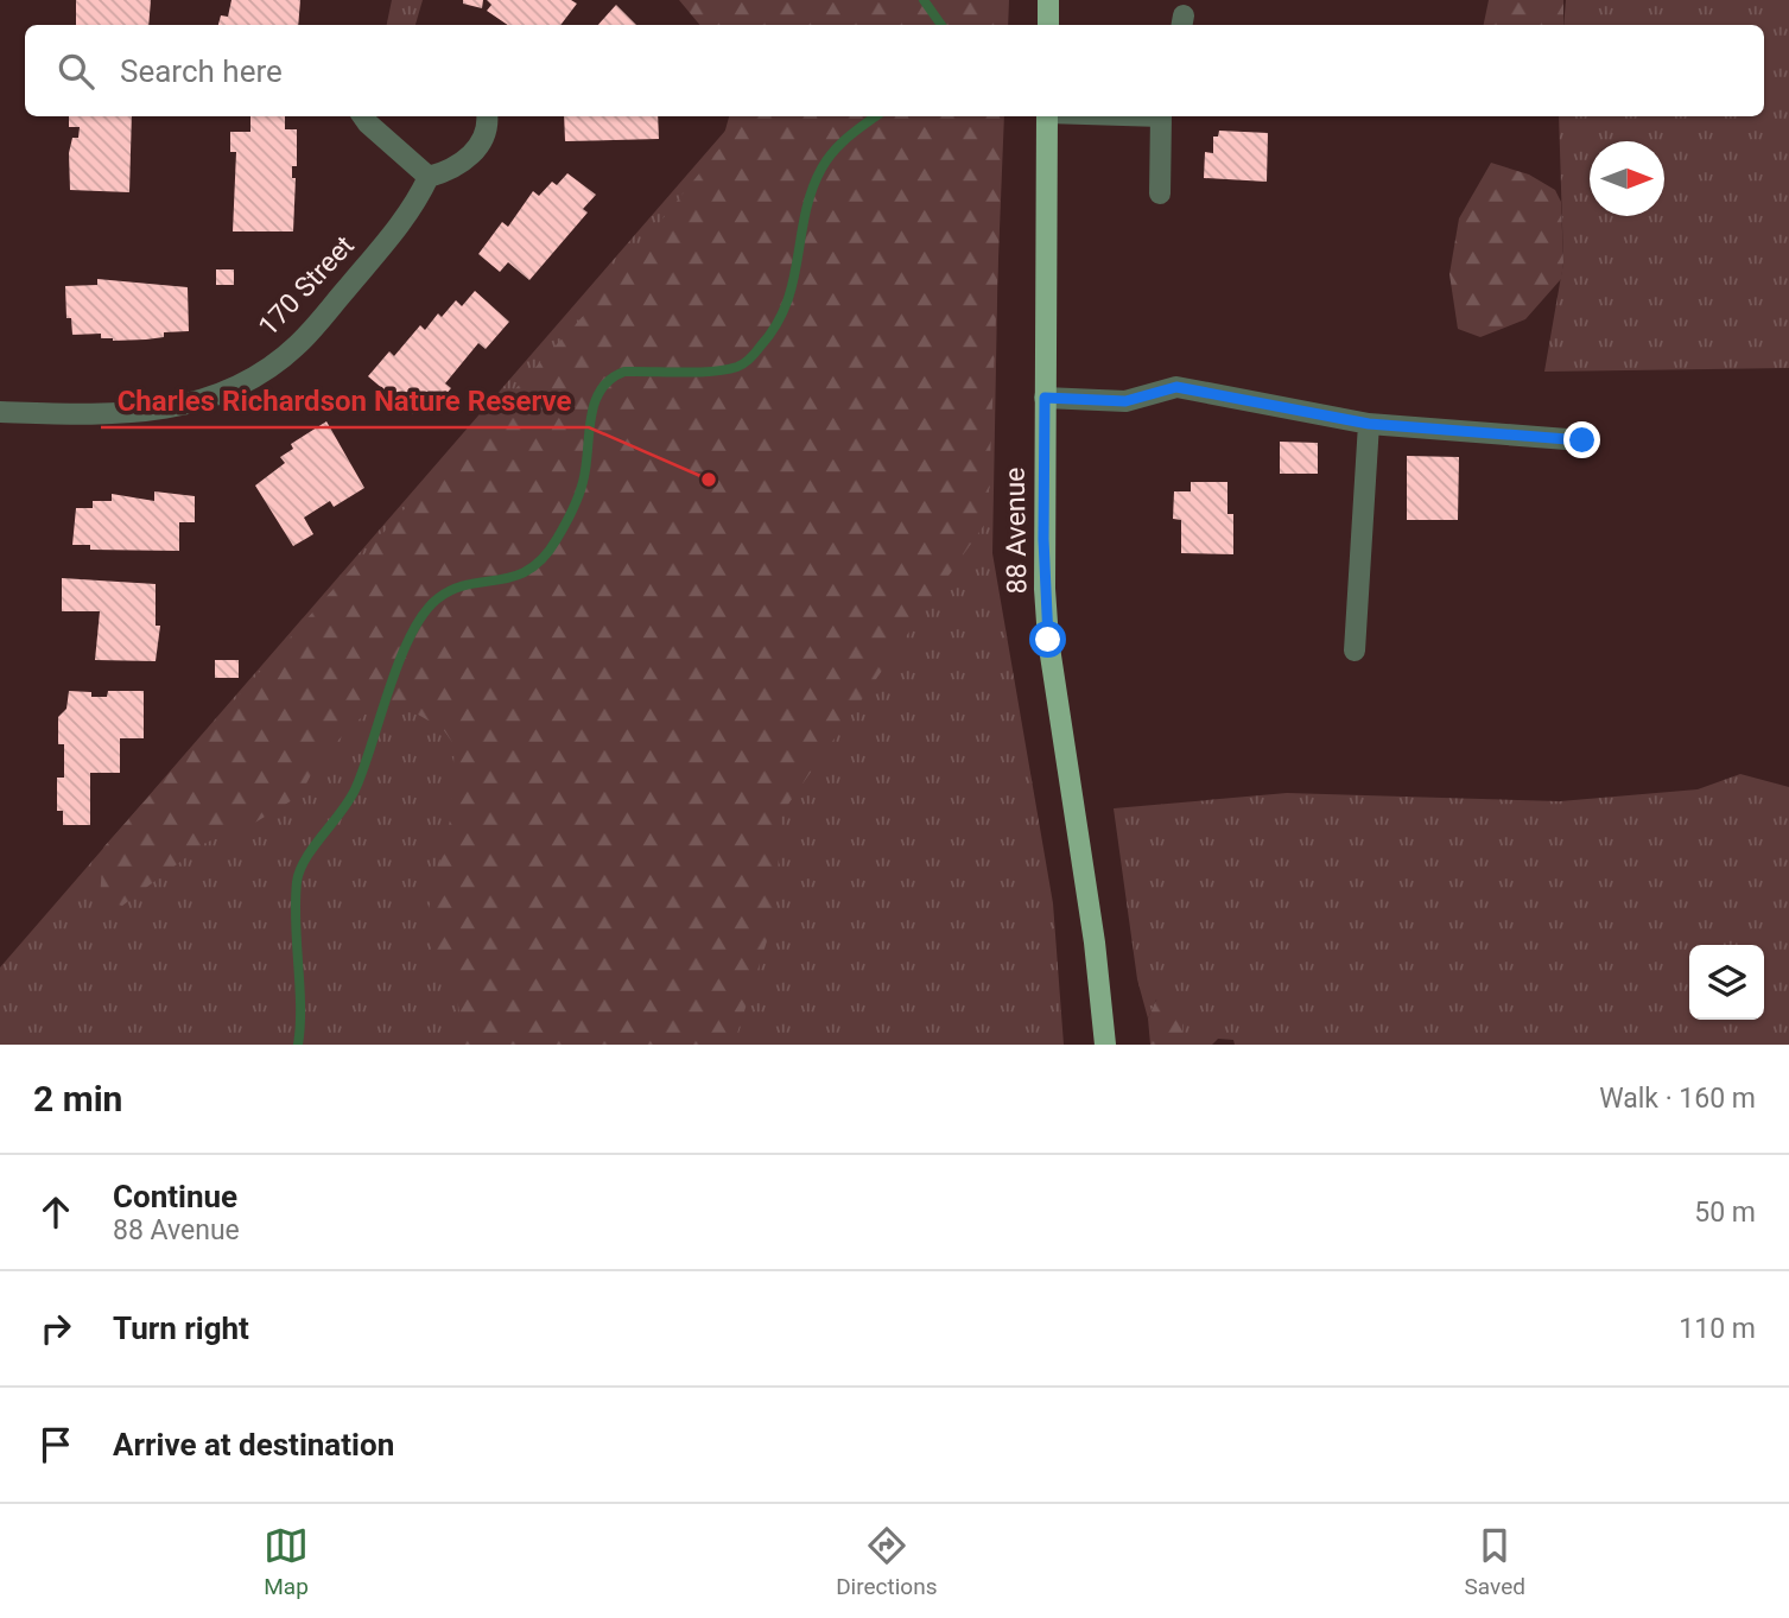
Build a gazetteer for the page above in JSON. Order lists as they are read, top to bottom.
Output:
{
  "streets": {
    "main road": ["88 Avenue"],
    "street": ["170 Street"]
  },
  "places": ["Charles Richardson Nature Reserve"],
  "north": "right",
  "page": {
    "search": "Search here",
    "heading": ["2 min", "Walk · 160 m"],
    "list": [
      ["Continue", "88 Avenue", "50 m"],
      ["Turn right", "110 m"],
      "Arrive at destination"
    ],
    "nav": ["Map", "Directions", "Saved"]
  }
}
